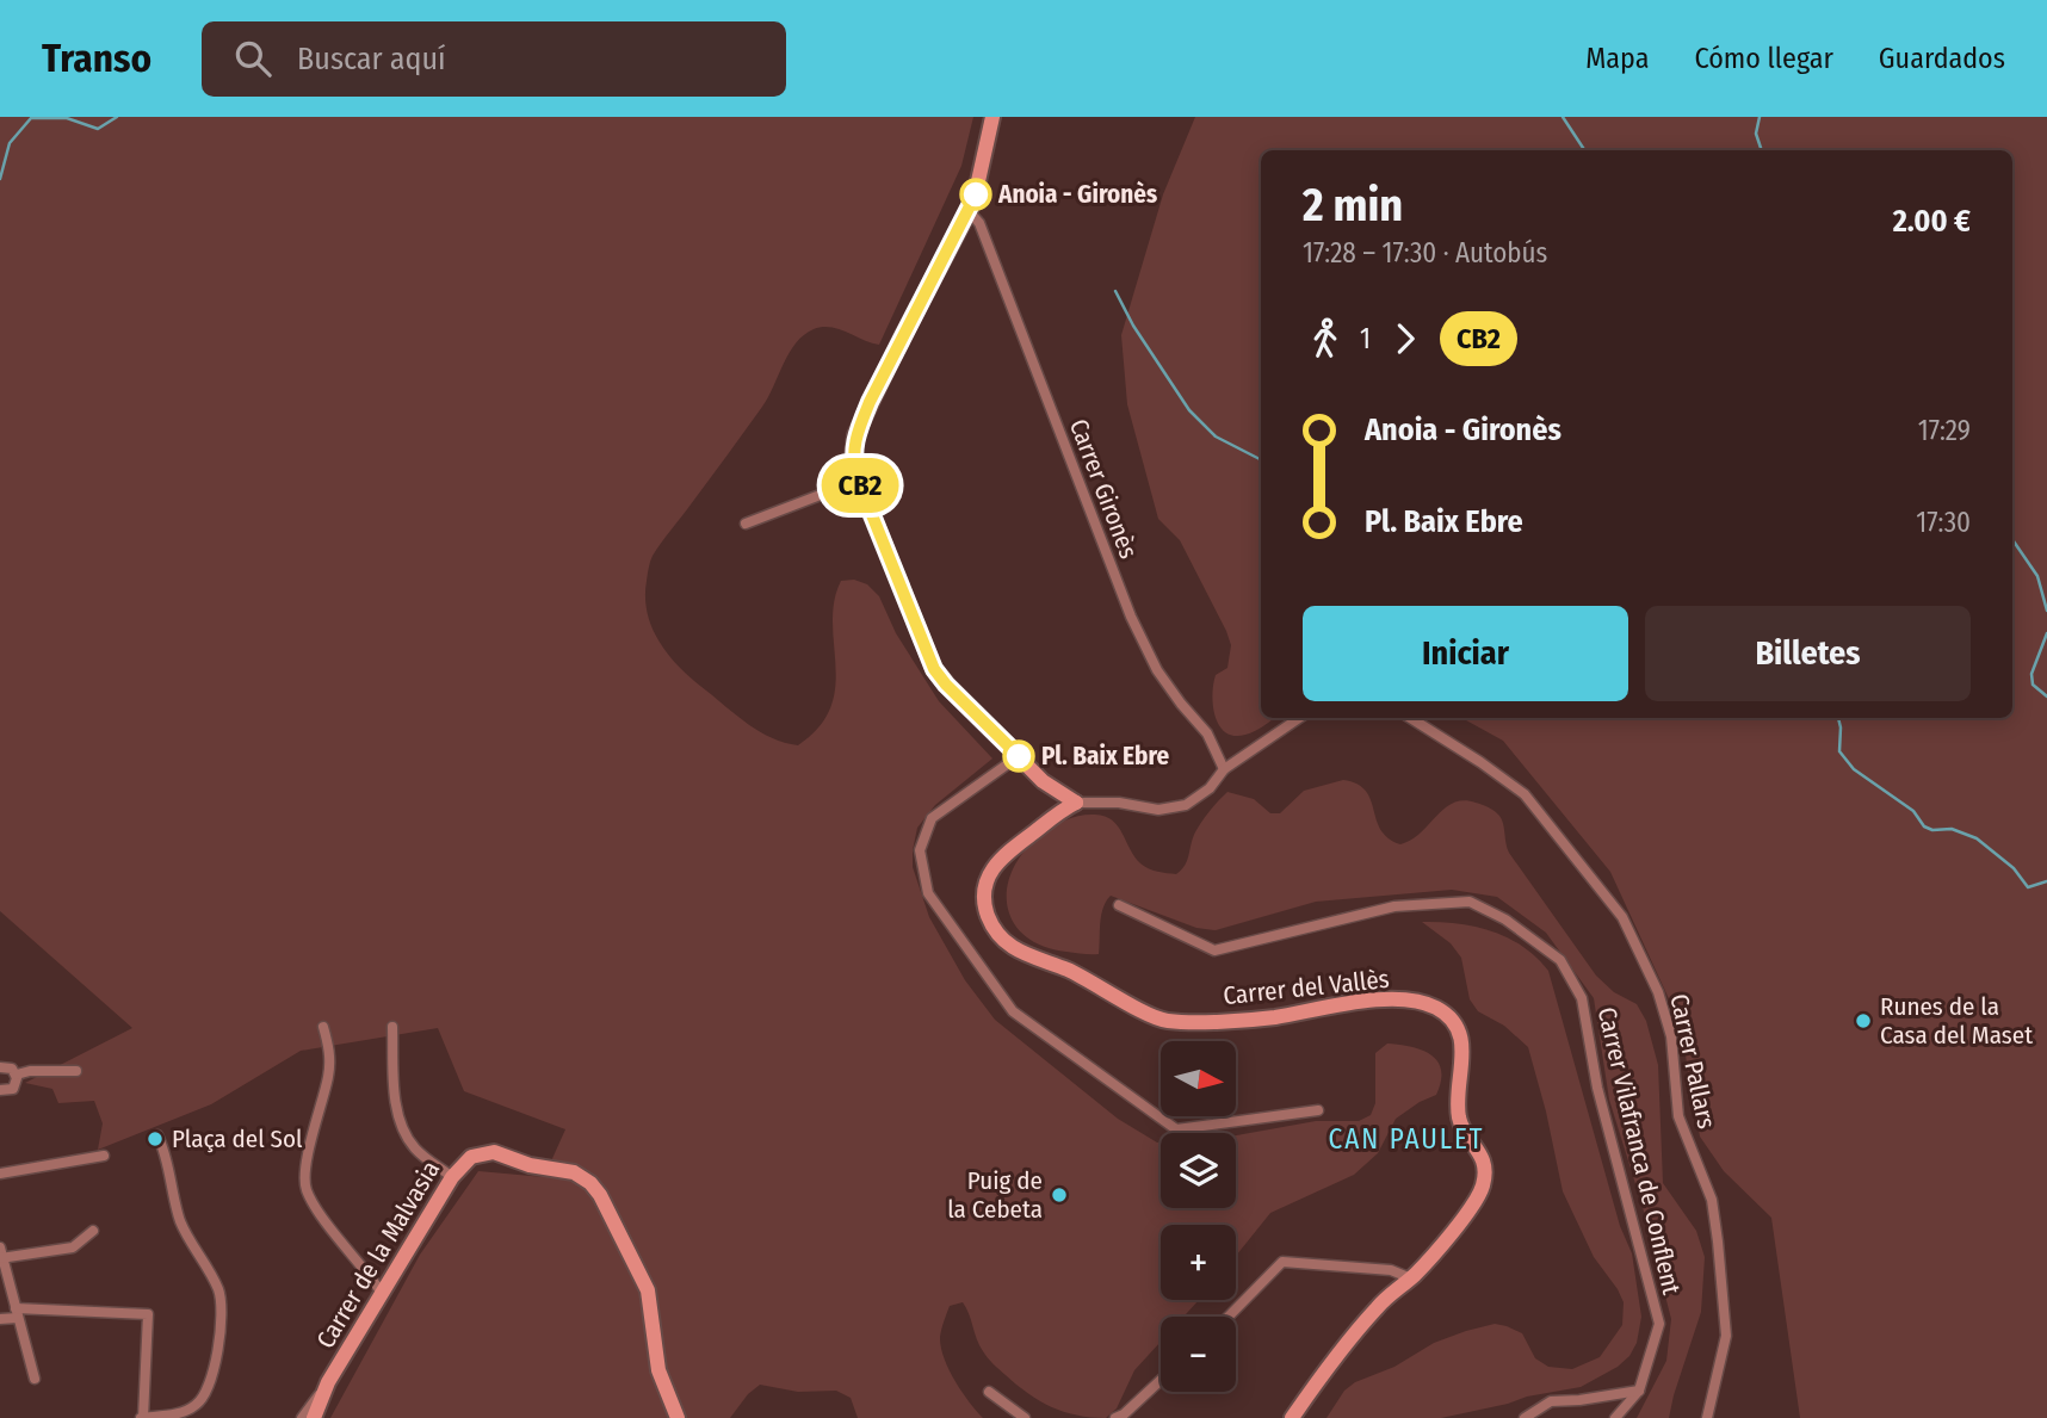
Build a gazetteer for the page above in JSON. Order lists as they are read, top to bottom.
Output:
{
  "streets": {
    "street": [
      "Carrer Gironès",
      "Carrer del Vallès",
      "Carrer Pallars",
      "Carrer Vilafranca de Conflent",
      "Carrer de la Malvasia"
    ]
  },
  "districts": ["CAN PAULET"],
  "places": [
    "Anoia - Gironès",
    "Pl. Baix Ebre",
    "Runes de la Casa del Maset",
    "Plaça del Sol",
    "Puig de la Cebeta"
  ],
  "lines": ["bus line CB2"],
  "north": "right",
  "page": {
    "header": "Transo",
    "search": "Buscar aquí",
    "nav": ["Mapa", "Cómo llegar", "Guardados"],
    "on_map": "CB2",
    "heading": ["2 min", "17:28 – 17:30 · Autobús", "2.00 €"],
    "legs": ["1", "CB2"],
    "list": [
      {
        "name": "Anoia - Gironès",
        "value": "17:29"
      },
      {
        "name": "Pl. Baix Ebre",
        "value": "17:30"
      }
    ],
    "buttons": ["Iniciar", "Billetes"],
    "map_buttons": ["+", "−"]
  }
}
